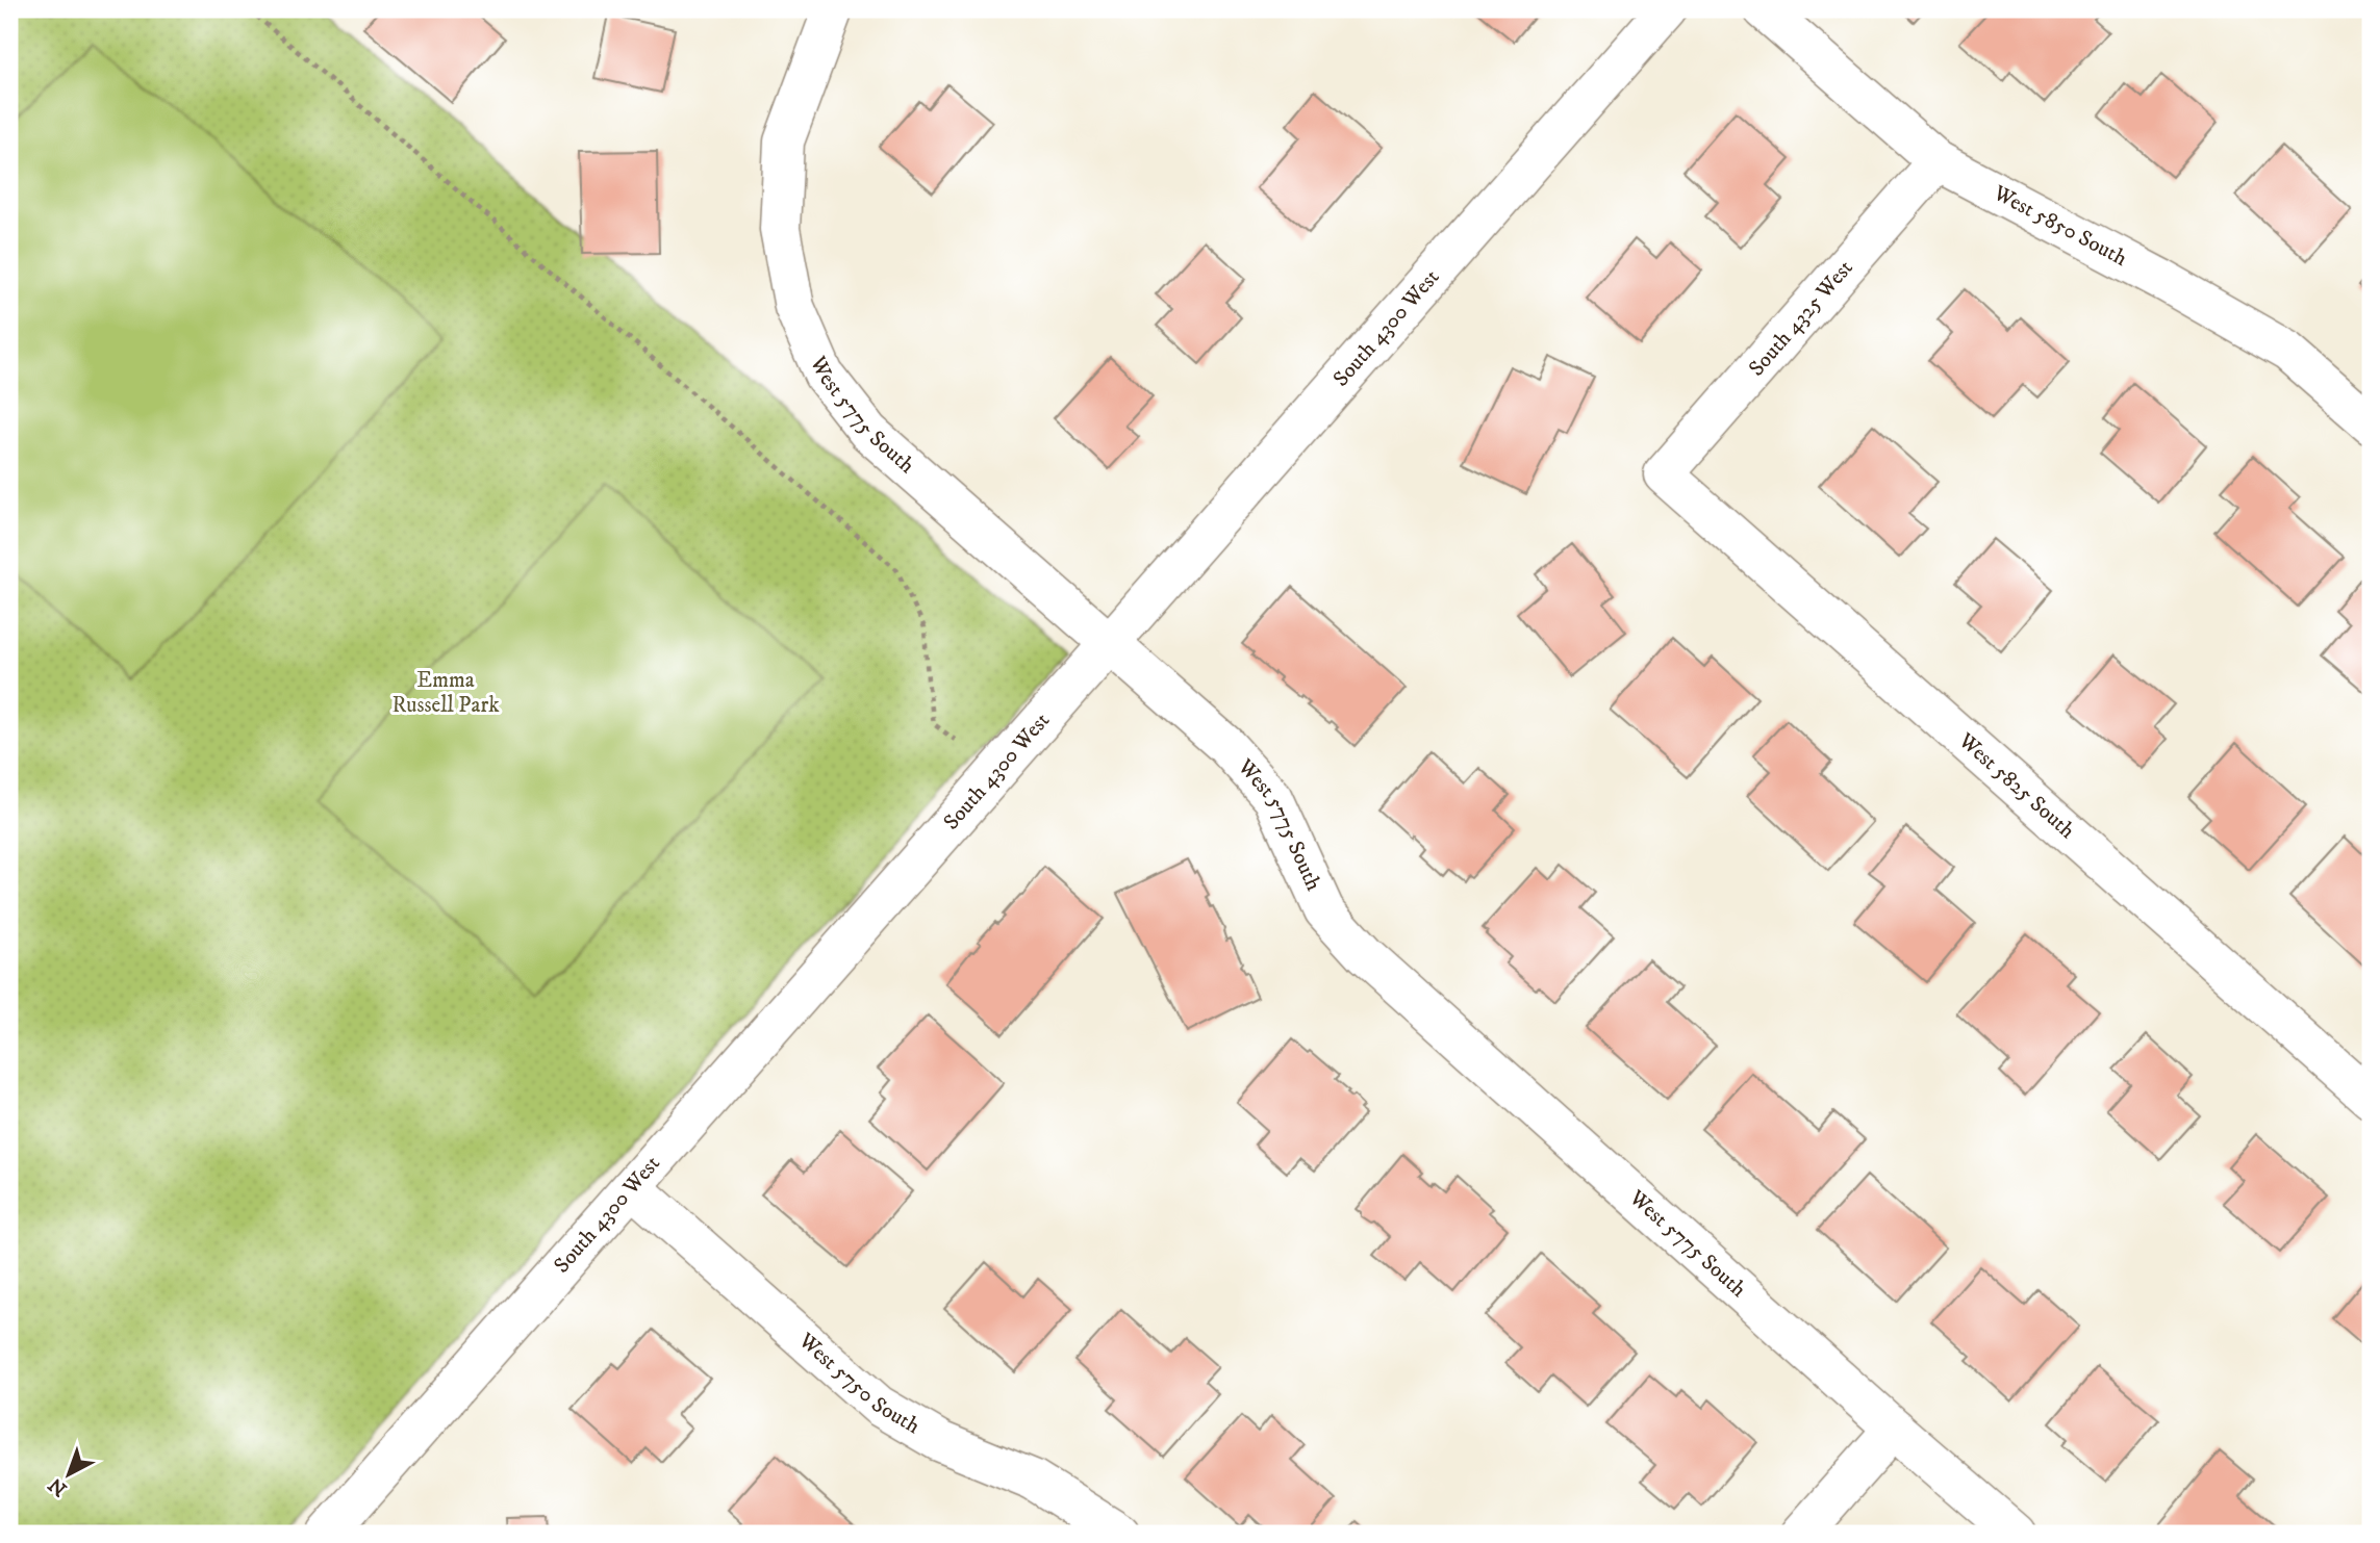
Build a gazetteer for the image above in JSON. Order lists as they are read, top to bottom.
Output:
{
  "streets": {
    "street": [
      "West 5850 South",
      "South 4325 West",
      "South 4300 West",
      "West 5775 South",
      "West 5825 South",
      "West 5750 South"
    ]
  },
  "crossings": [
    ["West 5850 South", "South 4325 West"],
    ["South 4325 West", "West 5825 South"],
    ["South 4300 West", "West 5775 South"],
    ["South 4300 West", "West 5750 South"]
  ],
  "parks": ["Emma Russell Park"],
  "north": "bottom left"
}
